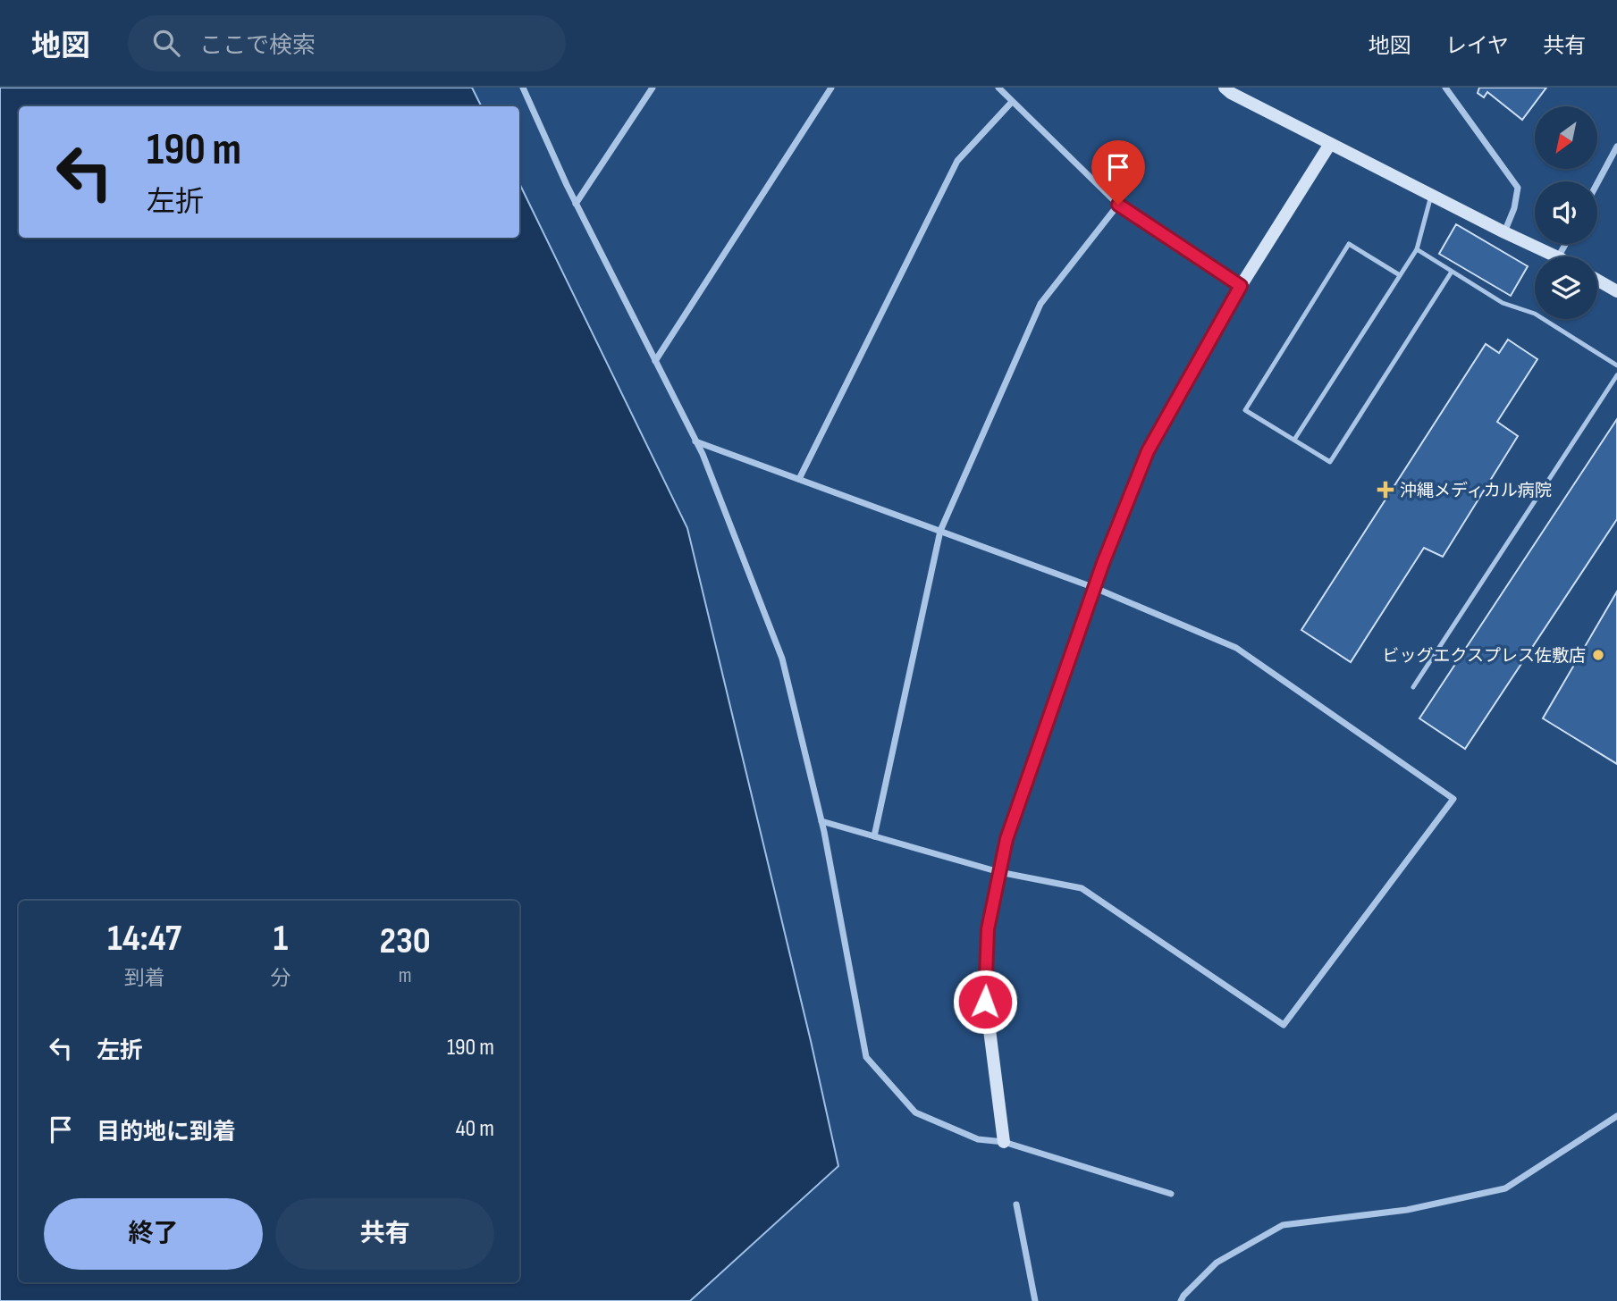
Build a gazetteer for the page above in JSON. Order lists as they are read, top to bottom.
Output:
{
  "places": {
    "health": ["沖縄メディカル病院"],
    "other": ["ビッグエクスプレス佐敷店"]
  },
  "north": "bottom left",
  "page": {
    "header": "地図",
    "search": "ここで検索",
    "nav": ["地図", "レイヤ", "共有"],
    "turn": ["190 m", "左折"],
    "eta": [
      "14:47",
      "到着",
      "1",
      "分",
      "230",
      "m"
    ],
    "list": [
      {
        "name": "左折",
        "value": "190 m"
      },
      {
        "name": "目的地に到着",
        "value": "40 m"
      }
    ],
    "buttons": ["終了", "共有"]
  }
}
